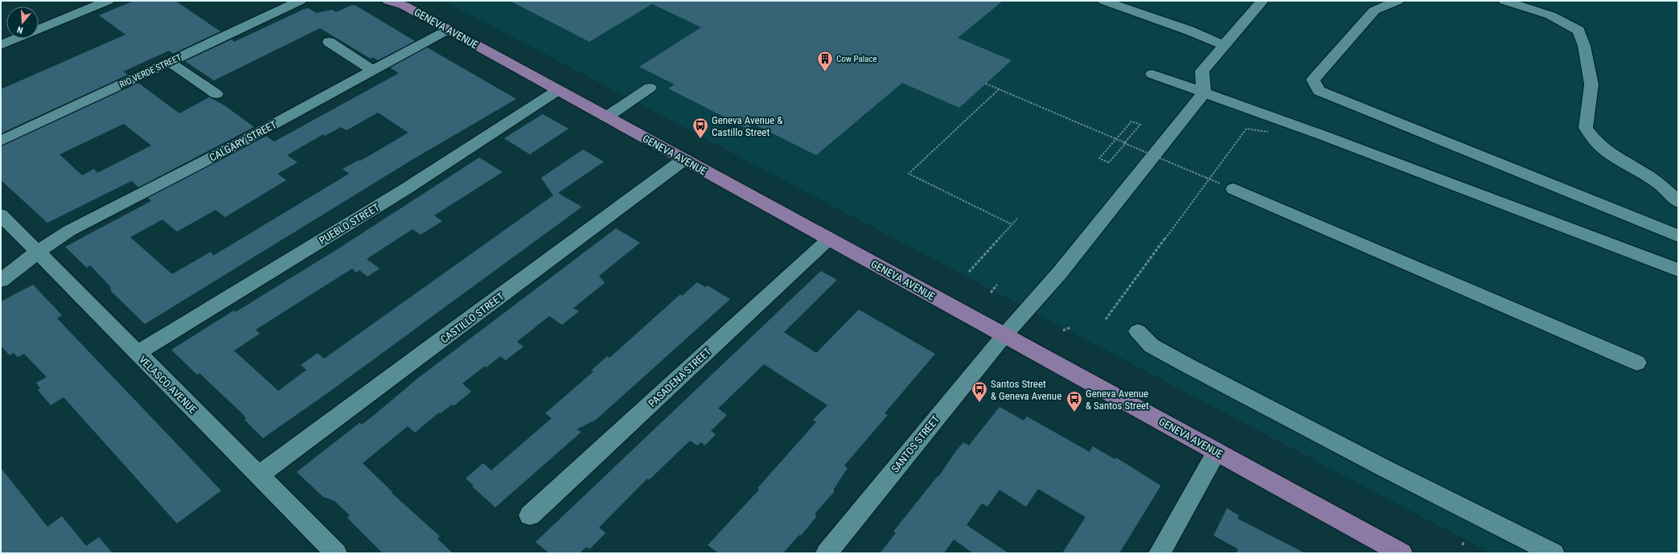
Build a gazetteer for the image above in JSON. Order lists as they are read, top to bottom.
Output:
{
  "streets": {
    "main road": ["GENEVA AVENUE"],
    "street": [
      "RIO VERDE STREET",
      "CALGARY STREET",
      "PUEBLO STREET",
      "CASTILLO STREET",
      "PASADENA STREET",
      "VELASCO AVENUE",
      "SANTOS STREET"
    ]
  },
  "crossings": [
    ["GENEVA AVENUE", "CALGARY STREET"],
    ["GENEVA AVENUE", "PUEBLO STREET"],
    ["GENEVA AVENUE", "CASTILLO STREET"],
    ["GENEVA AVENUE", "PASADENA STREET"],
    ["GENEVA AVENUE", "SANTOS STREET"],
    ["CALGARY STREET", "VELASCO AVENUE"],
    ["PUEBLO STREET", "VELASCO AVENUE"],
    ["CASTILLO STREET", "VELASCO AVENUE"]
  ],
  "places": {
    "building": ["Cow Palace"],
    "bus stop": ["Geneva Avenue & Castillo Street", "Santos Street & Geneva Avenue", "Geneva Avenue & Santos Street"]
  },
  "north": "bottom"
}
